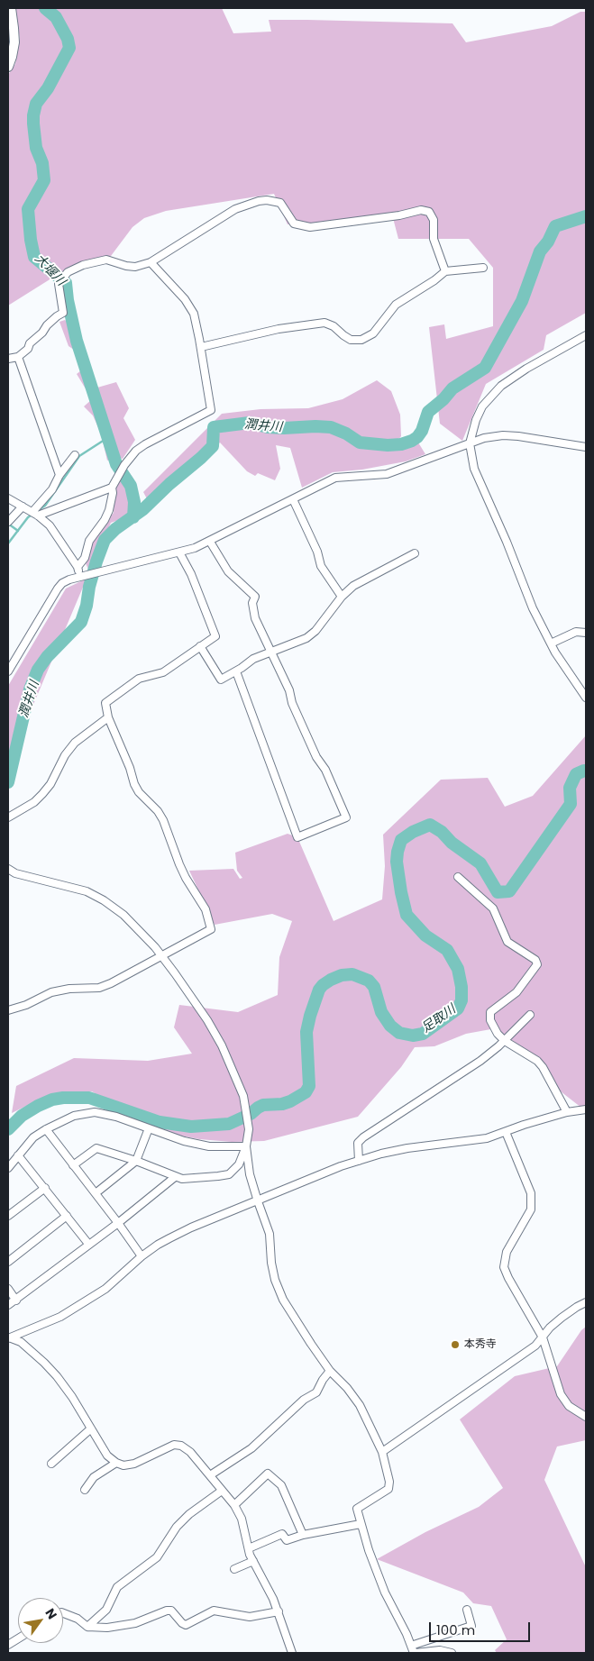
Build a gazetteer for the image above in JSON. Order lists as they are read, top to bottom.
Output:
{
  "water": ["大堰川", "潤井川", "足取川"],
  "places": ["本秀寺"],
  "scale_bar": "100 m",
  "north": "top right"
}
